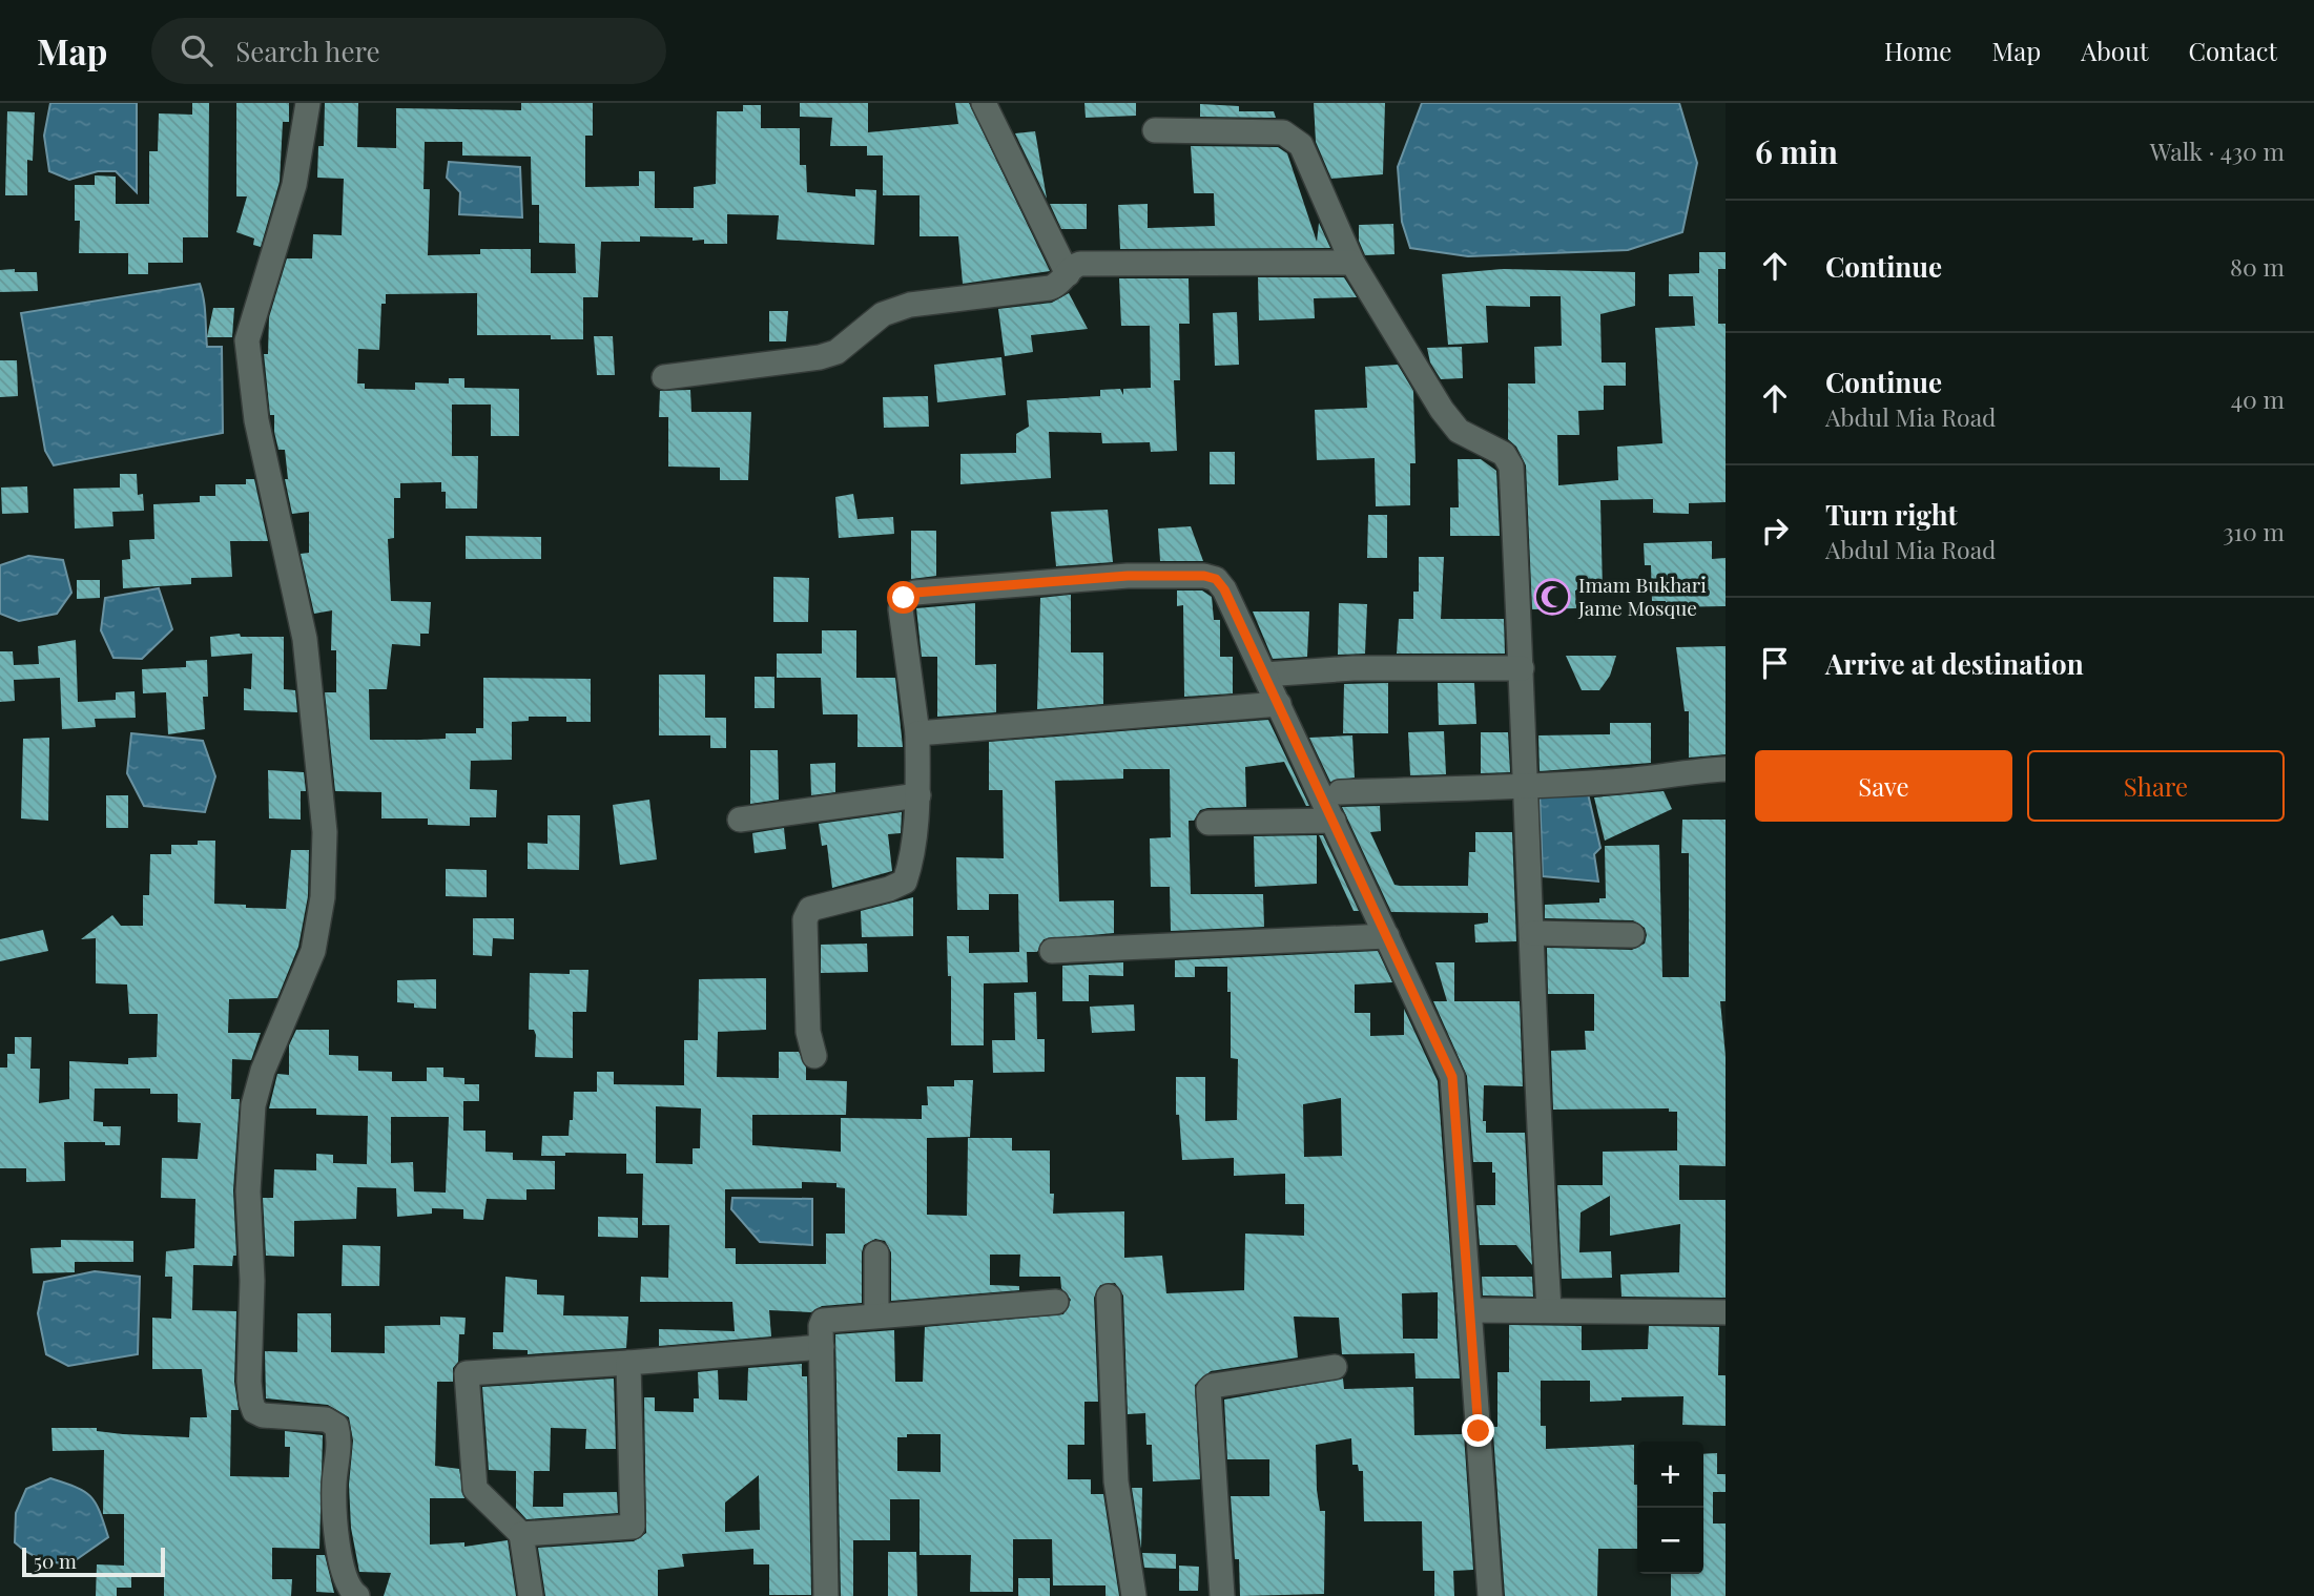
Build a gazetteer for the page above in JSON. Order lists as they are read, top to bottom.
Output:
{
  "places": {
    "mosque": ["Imam Bukhari Jame Mosque"]
  },
  "scale_bar": "50 m",
  "page": {
    "header": "Map",
    "search": "Search here",
    "nav": [
      "Home",
      "Map",
      "About",
      "Contact"
    ],
    "heading": ["6 min", "Walk · 430 m"],
    "list": [
      ["Continue", "80 m"],
      ["Continue", "Abdul Mia Road", "40 m"],
      ["Turn right", "Abdul Mia Road", "310 m"],
      "Arrive at destination"
    ],
    "buttons": ["Save", "Share"],
    "map_buttons": ["+", "−"],
    "scale": "50 m"
  }
}
